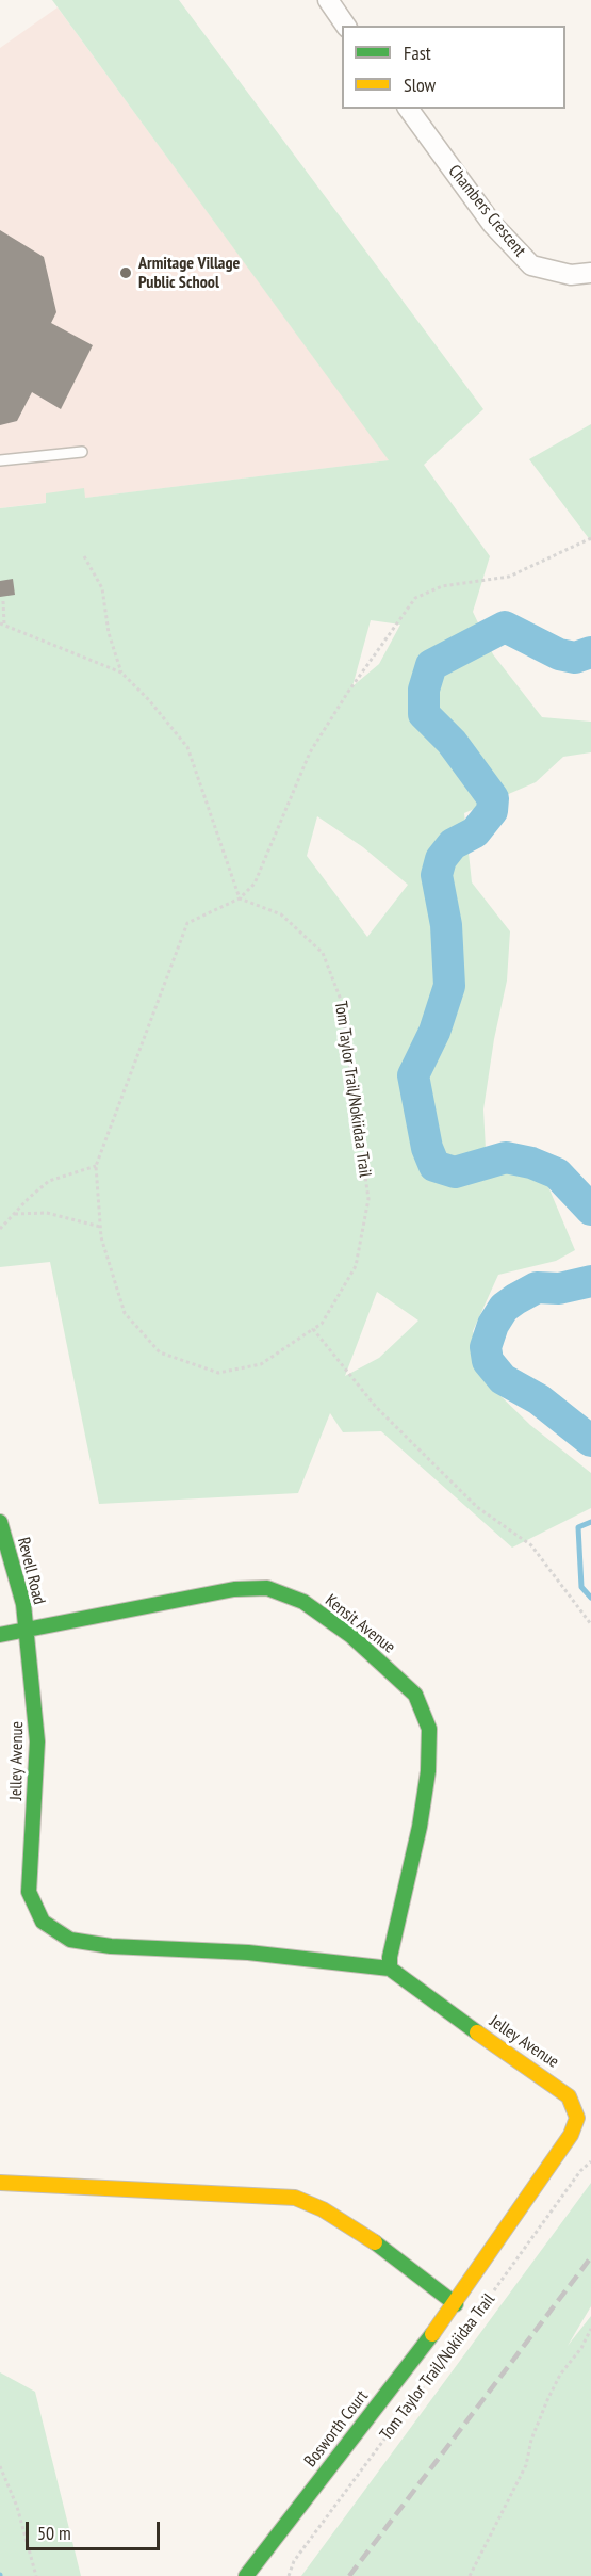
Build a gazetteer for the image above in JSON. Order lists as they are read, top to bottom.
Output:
{
  "streets": {
    "street": [
      "Chambers Crescent",
      "Revell Road",
      "Kensit Avenue",
      "Jelley Avenue",
      "Bosworth Court"
    ],
    "path": ["Tom Taylor Trail/Nokiidaa Trail"]
  },
  "crossings": [
    ["Revell Road", "Kensit Avenue"],
    ["Revell Road", "Jelley Avenue"],
    ["Kensit Avenue", "Jelley Avenue"],
    ["Jelley Avenue", "Bosworth Court"]
  ],
  "places": ["Armitage Village Public School"],
  "legend": ["Fast", "Slow"],
  "scale_bar": "50 m"
}
